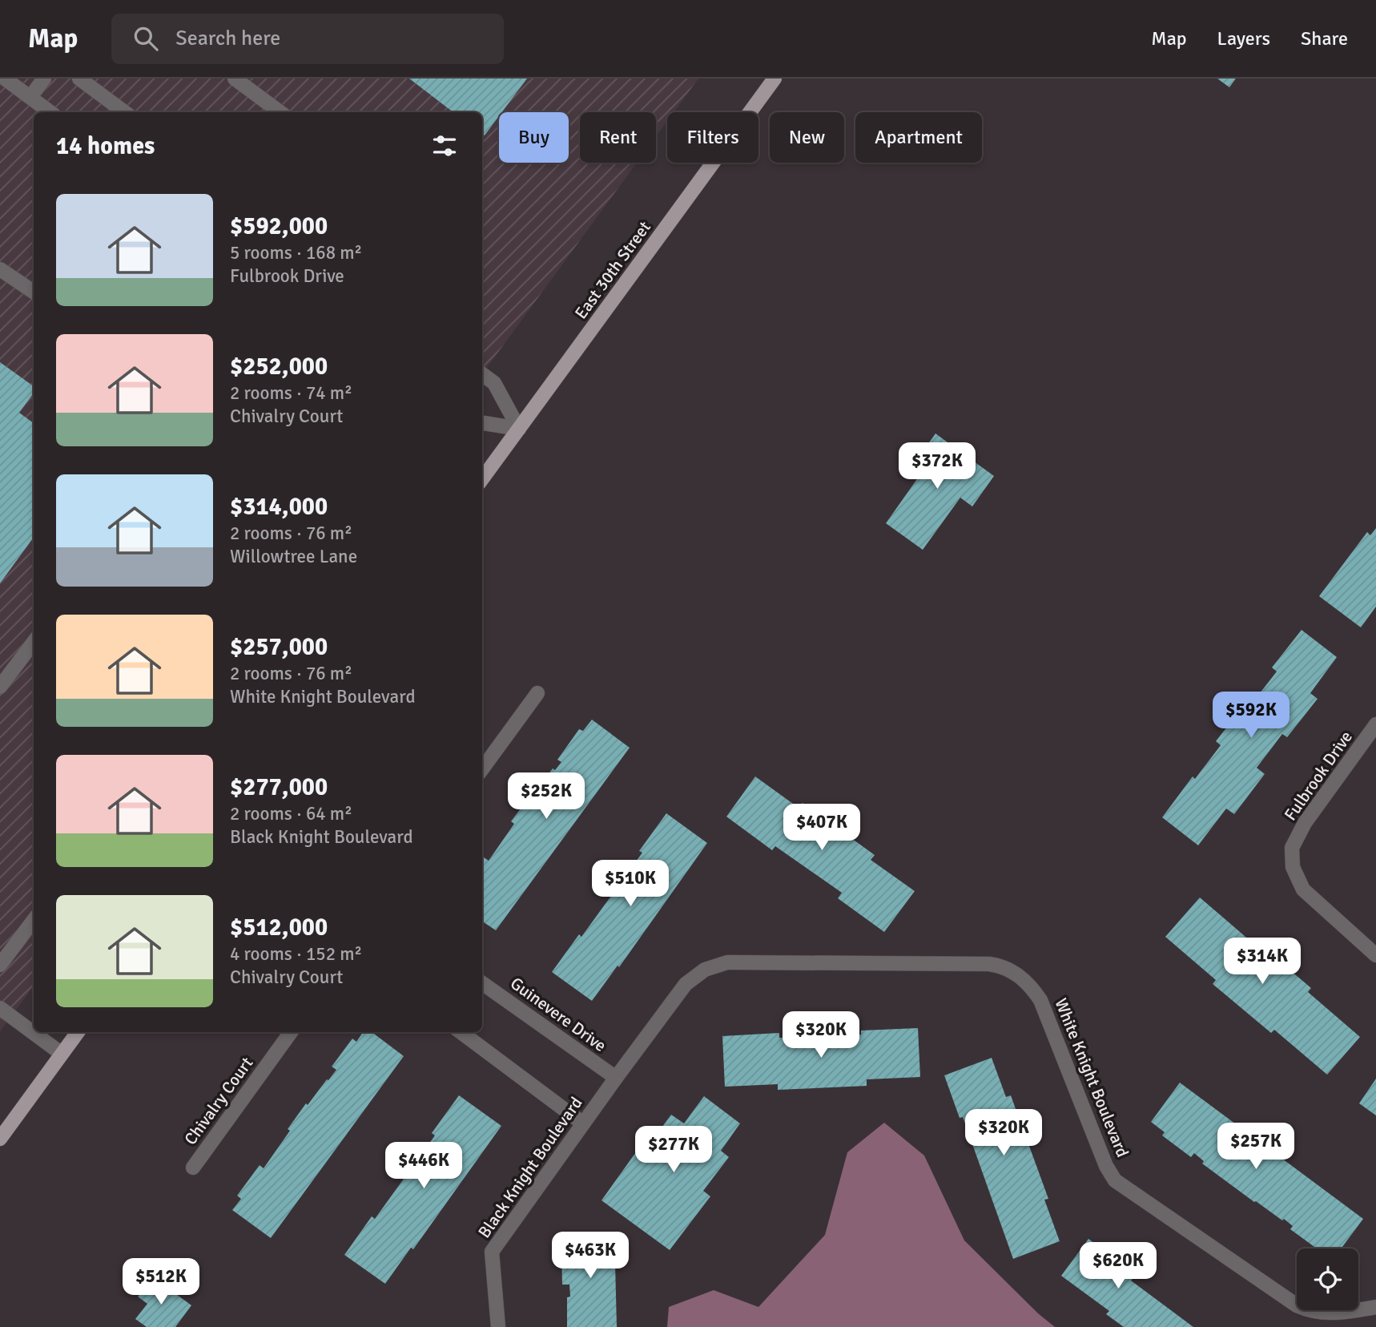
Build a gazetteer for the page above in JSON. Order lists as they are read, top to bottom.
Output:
{
  "streets": {
    "main road": ["East 30th Street"],
    "street": [
      "Fulbrook Drive",
      "Guinevere Drive",
      "White Knight Boulevard",
      "Chivalry Court",
      "Black Knight Boulevard"
    ]
  },
  "crossings": [
    ["Guinevere Drive", "White Knight Boulevard"],
    ["White Knight Boulevard", "Black Knight Boulevard"]
  ],
  "page": {
    "header": "Map",
    "search": "Search here",
    "nav": ["Map", "Layers", "Share"],
    "chip": [
      "Buy",
      "Rent",
      "Filters",
      "New",
      "Apartment"
    ],
    "heading": "14 homes",
    "list": [
      {
        "name": "$592,000",
        "note": "5 rooms · 168 m² · Fulbrook Drive"
      },
      {
        "name": "$252,000",
        "note": "2 rooms · 74 m² · Chivalry Court"
      },
      {
        "name": "$314,000",
        "note": "2 rooms · 76 m² · Willowtree Lane"
      },
      {
        "name": "$257,000",
        "note": "2 rooms · 76 m² · White Knight Boulevard"
      },
      {
        "name": "$277,000",
        "note": "2 rooms · 64 m² · Black Knight Boulevard"
      },
      {
        "name": "$512,000",
        "note": "4 rooms · 152 m² · Chivalry Court"
      }
    ],
    "price": [
      "$372K",
      "$592K",
      "$252K",
      "$407K",
      "$510K",
      "$314K",
      "$320K",
      "$320K",
      "$257K",
      "$277K",
      "$446K",
      "$463K",
      "$620K",
      "$512K"
    ]
  }
}
